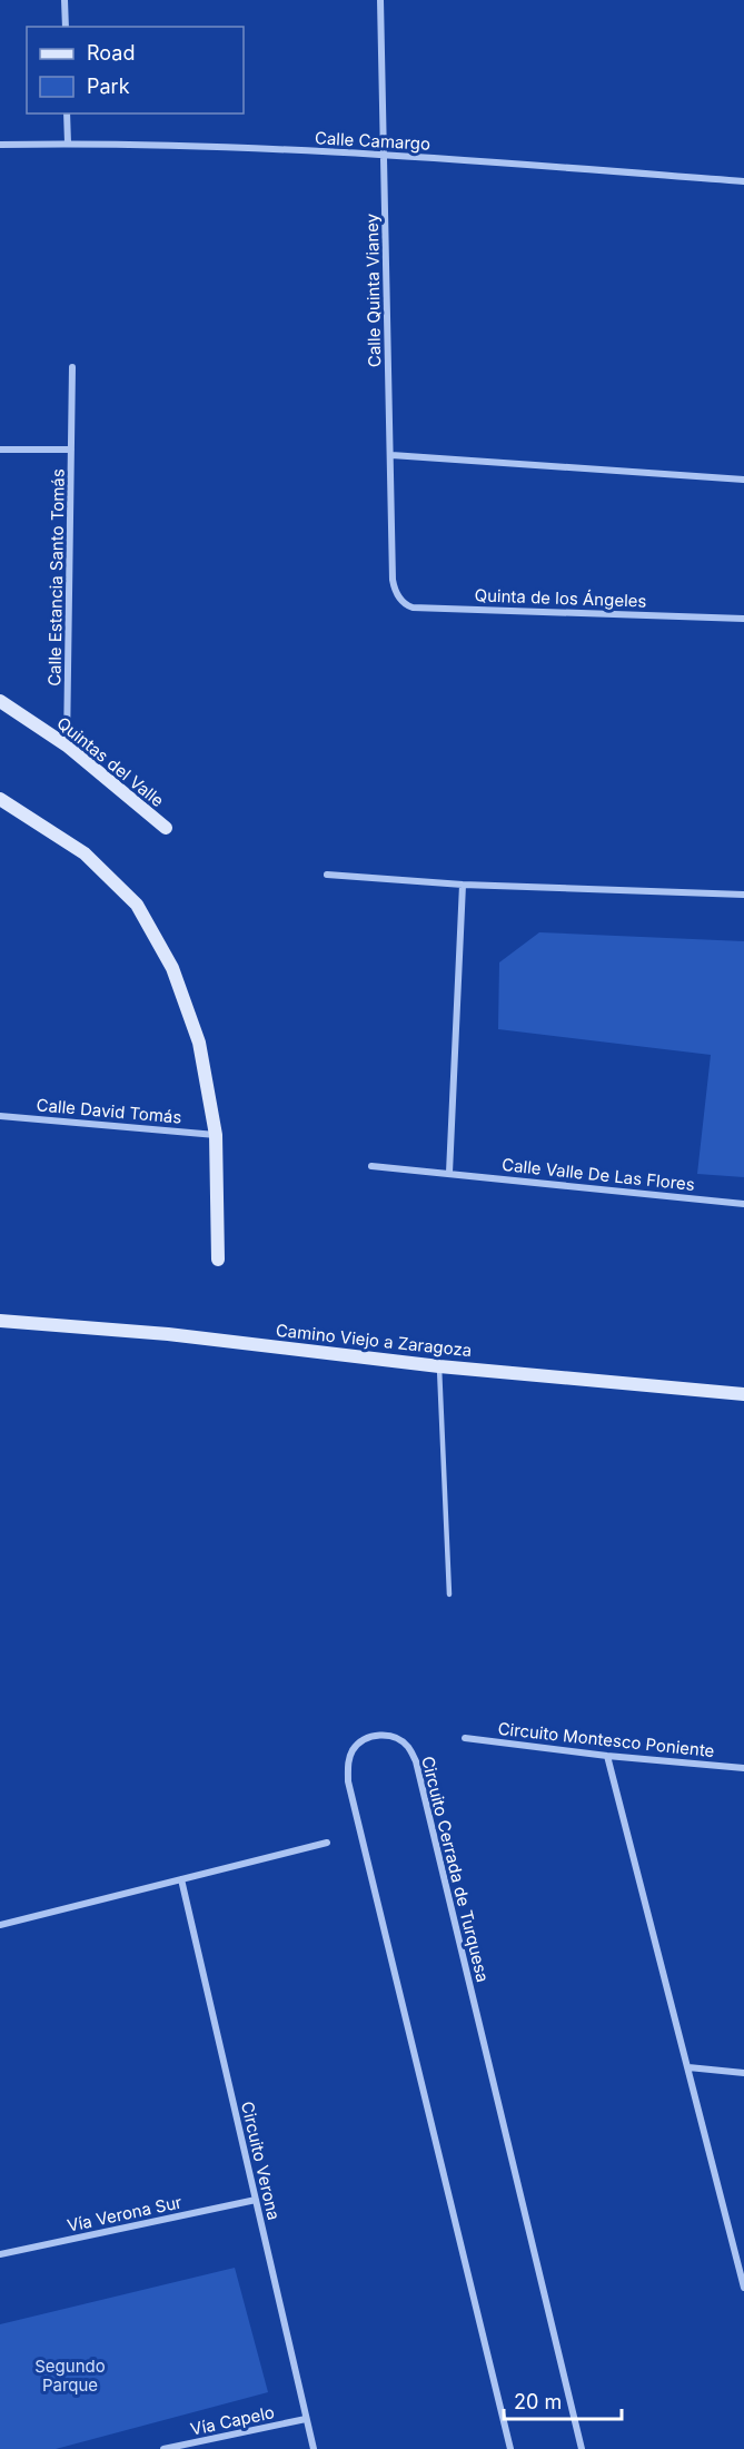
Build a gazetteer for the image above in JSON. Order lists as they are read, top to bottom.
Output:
{
  "streets": {
    "street": [
      "Calle Camargo",
      "Calle Quinta Vianey",
      "Calle Estancia Santo Tomás",
      "Quinta de los Ángeles",
      "Quintas del Valle",
      "Calle David Tomás",
      "Calle Valle De Las Flores",
      "Camino Viejo a Zaragoza",
      "Circuito Montesco Poniente",
      "Circuito Cerrada de Turquesa",
      "Circuito Verona",
      "Vía Verona Sur",
      "Vía Capelo"
    ]
  },
  "crossings": [
    ["Calle Camargo", "Calle Quinta Vianey"],
    ["Calle Quinta Vianey", "Quinta de los Ángeles"],
    ["Calle Estancia Santo Tomás", "Quintas del Valle"],
    ["Circuito Verona", "Vía Verona Sur"],
    ["Circuito Verona", "Vía Capelo"]
  ],
  "parks": ["Segundo Parque"],
  "legend": ["Road", "Park"],
  "scale_bar": "20 m"
}
